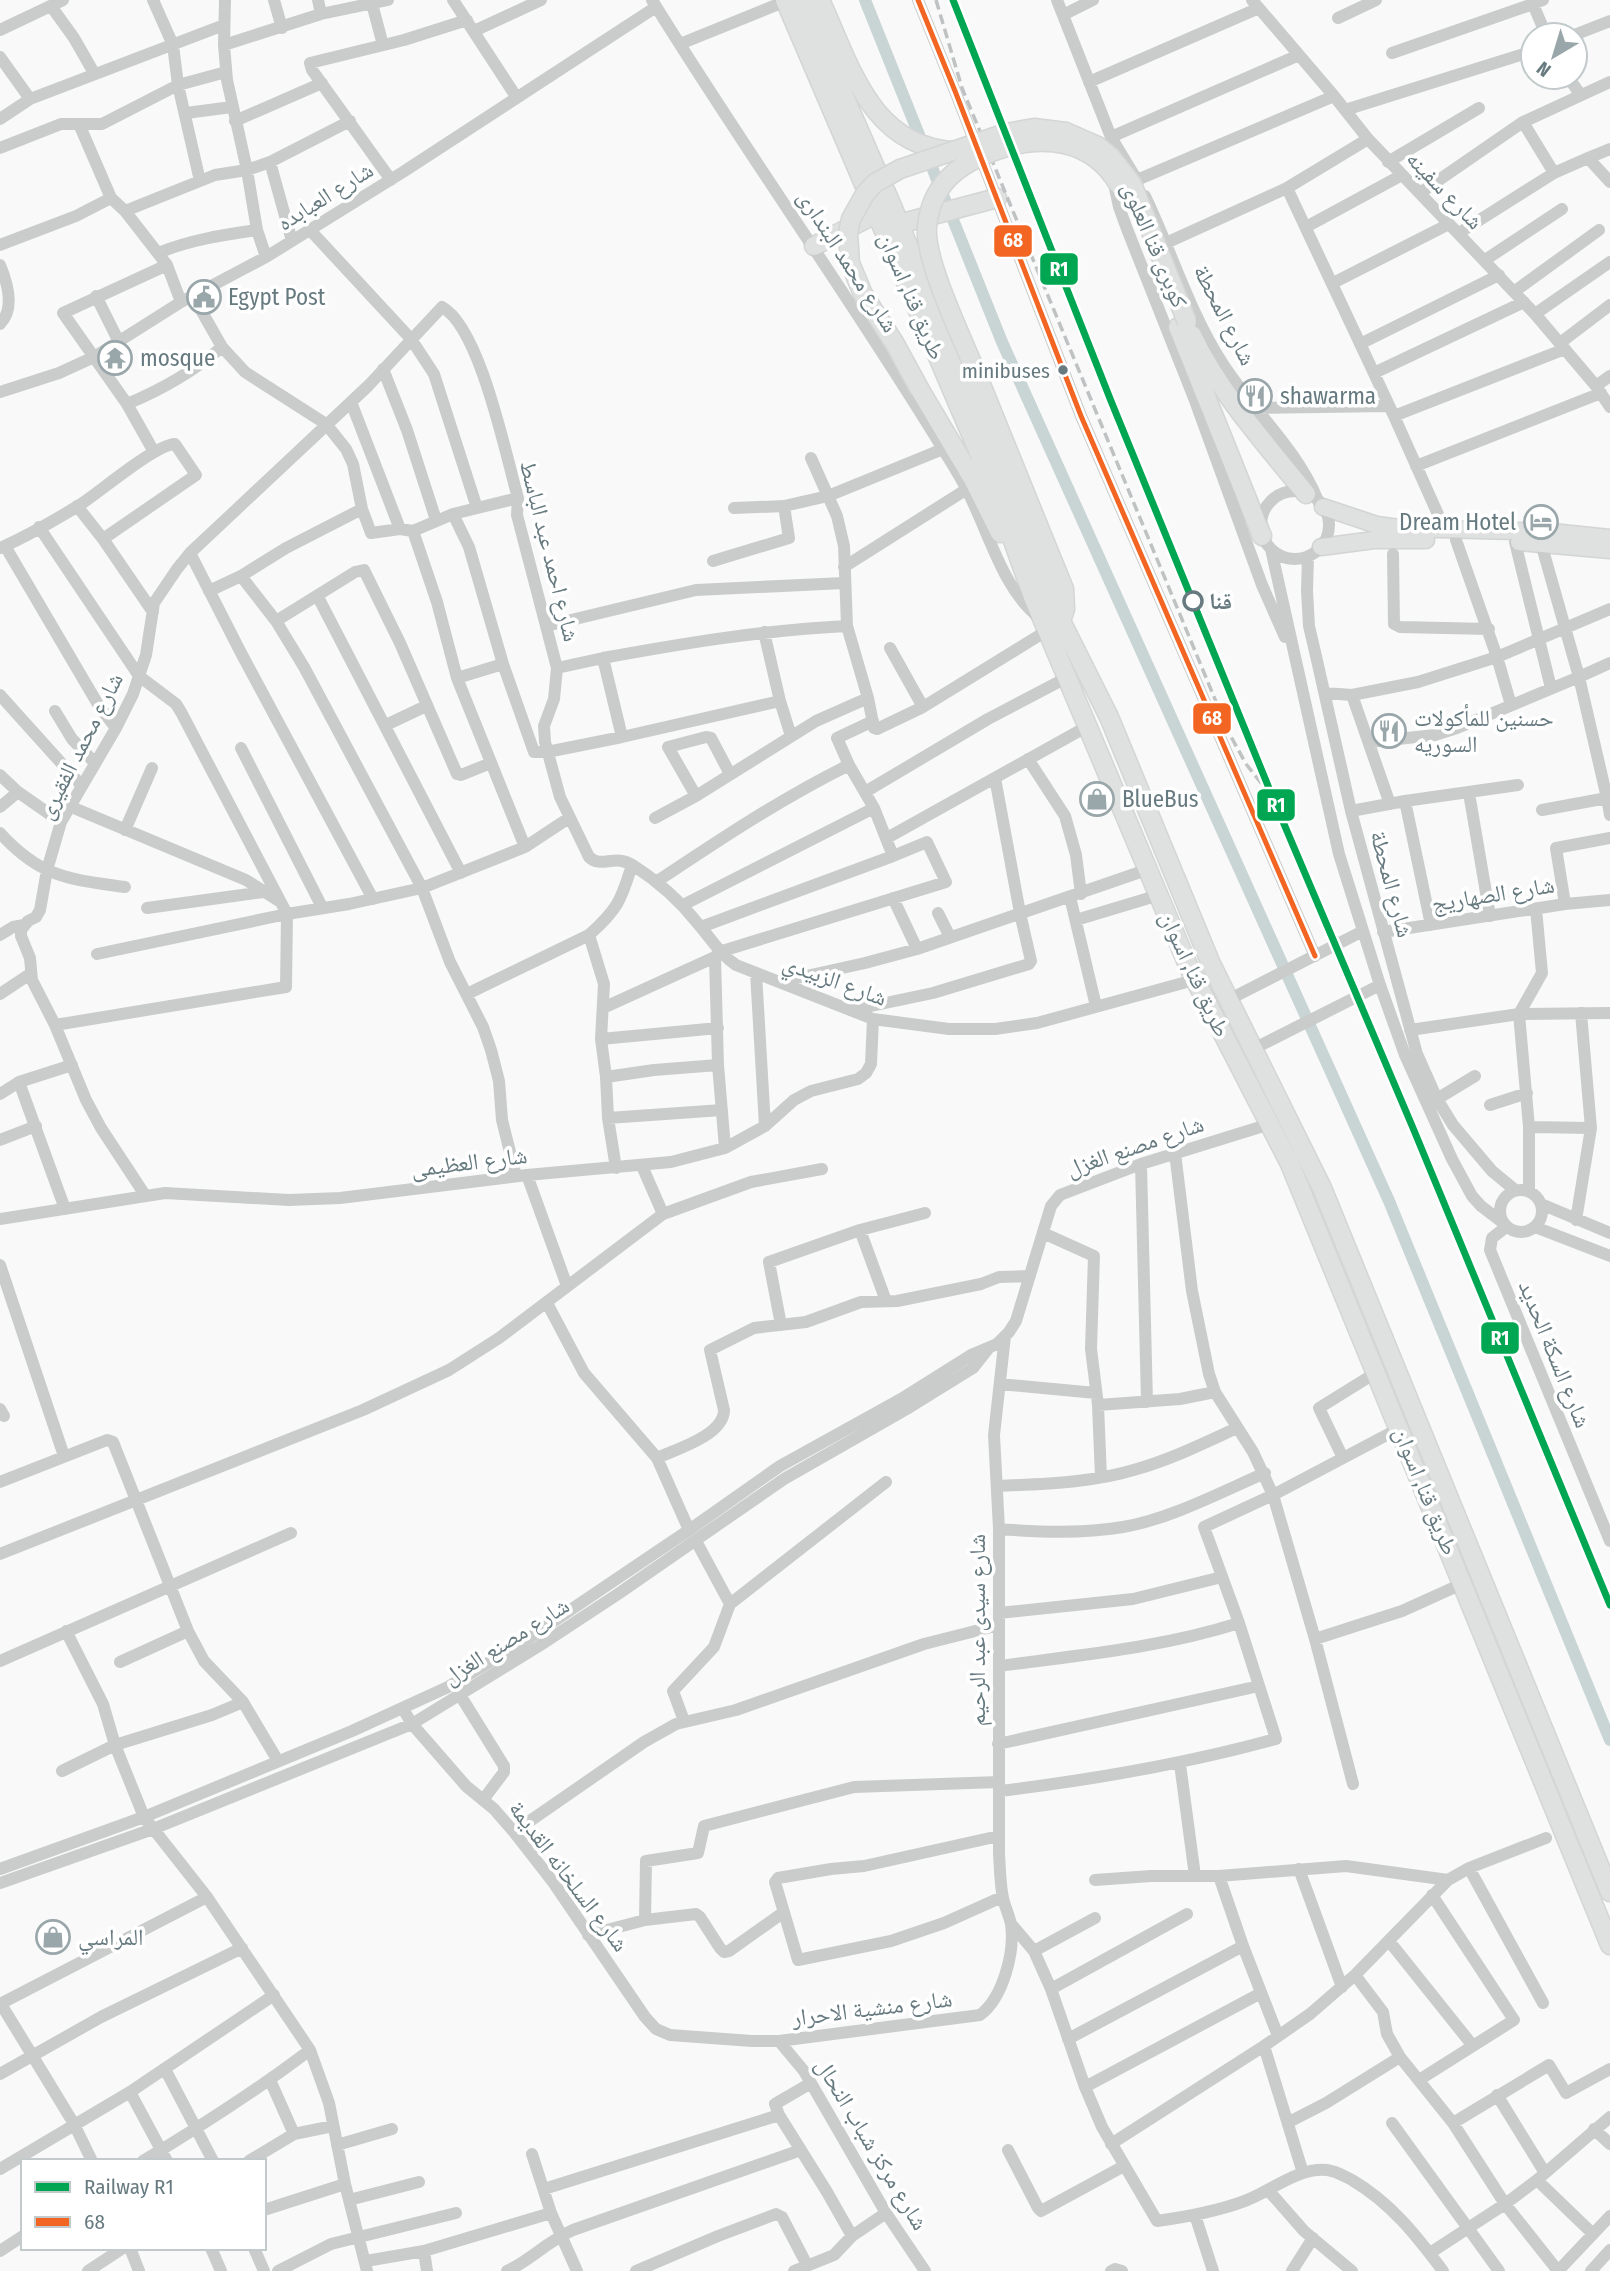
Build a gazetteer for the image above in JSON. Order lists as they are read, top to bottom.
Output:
{
  "streets": {
    "highway": ["كوبرى قنا العلوى", "طريق قنا, اسوان"],
    "street": [
      "شارع سفينه",
      "شارع العبابده",
      "شارع محمد البندارى",
      "شارع المحطة",
      "شارع احمد عبد الباسط",
      "شارع محمد الفقيرى",
      "شارع الصهاريج",
      "شارع الزبيدي",
      "شارع مصنع الغزل",
      "شارع العظيمى",
      "شارع السكة الحديد",
      "شارع سيدى عبد الرحيم",
      "شارع السلخانه القديمة",
      "شارع منشية الاحرار",
      "شارع مركز شباب النحال"
    ]
  },
  "crossings": [
    ["شارع العبابده", "شارع محمد البندارى"],
    ["كوبرى قنا العلوى", "شارع محمد البندارى"],
    ["كوبرى قنا العلوى", "طريق قنا, اسوان"],
    ["كوبرى قنا العلوى", "شارع المحطة"],
    ["شارع محمد البندارى", "طريق قنا, اسوان"],
    ["طريق قنا, اسوان", "شارع الزبيدي"],
    ["طريق قنا, اسوان", "شارع مصنع الغزل"],
    ["شارع المحطة", "شارع الصهاريج"],
    ["شارع المحطة", "شارع السكة الحديد"],
    ["شارع احمد عبد الباسط", "شارع محمد الفقيرى"],
    ["شارع الزبيدي", "شارع العظيمى"],
    ["شارع مصنع الغزل", "شارع سيدى عبد الرحيم"],
    ["شارع مصنع الغزل", "شارع السلخانه القديمة"],
    ["شارع سيدى عبد الرحيم", "شارع منشية الاحرار"],
    ["شارع السلخانه القديمة", "شارع منشية الاحرار"],
    ["شارع منشية الاحرار", "شارع مركز شباب النحال"]
  ],
  "places": {
    "public building": ["Egypt Post"],
    "temple": ["mosque"],
    "other": ["minibuses", "قنا"],
    "restaurant": ["shawarma", "حسنين للمأكولات السوريه"],
    "hotel": ["Dream Hotel"],
    "shop": ["BlueBus", "المراسي"]
  },
  "lines": ["rail line R1", "transit line 68"],
  "legend": ["Railway R1", "68"],
  "north": "bottom left"
}
